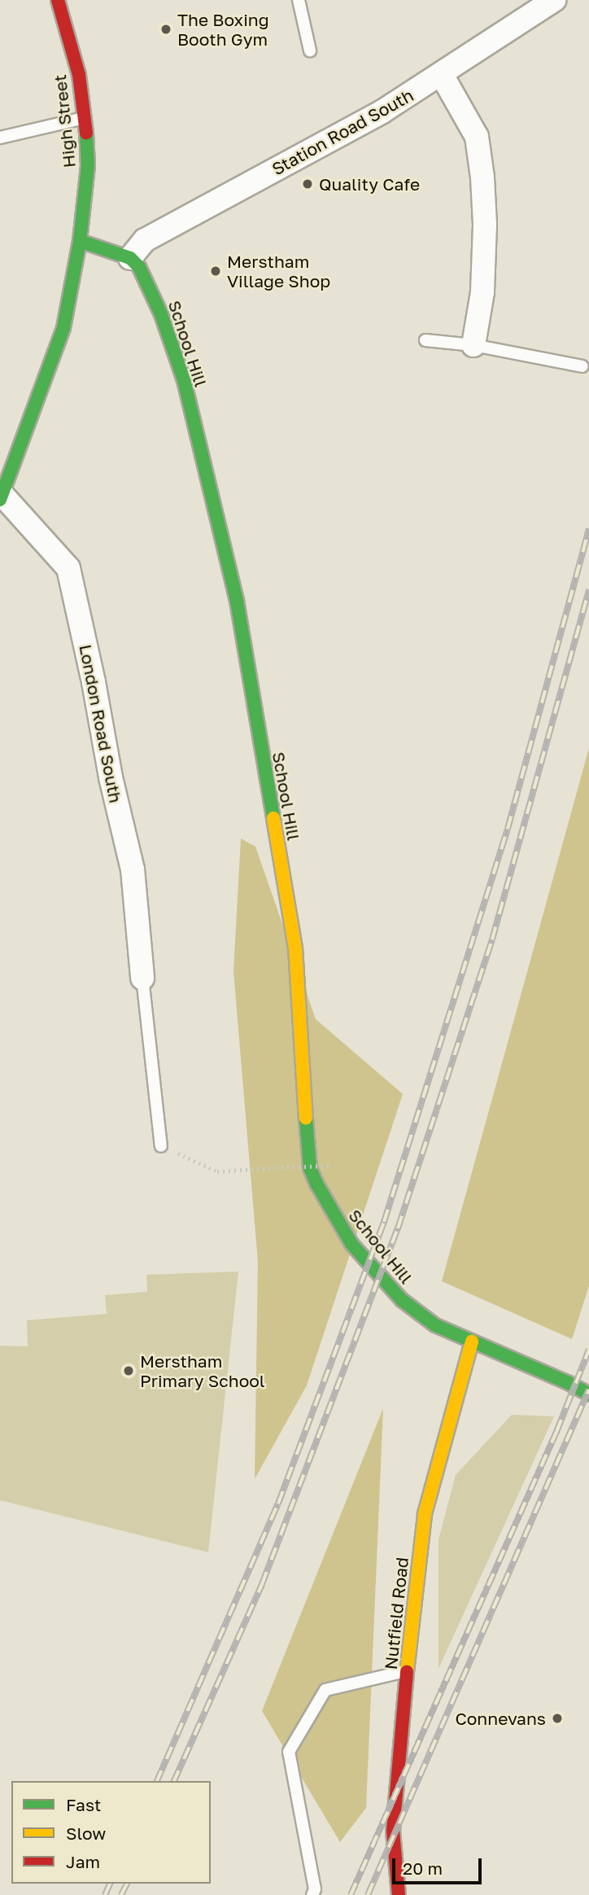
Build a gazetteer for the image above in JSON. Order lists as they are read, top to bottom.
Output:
{
  "streets": {
    "street": [
      "High Street",
      "Station Road South",
      "School Hill",
      "London Road South",
      "Nutfield Road"
    ]
  },
  "crossings": [
    ["High Street", "London Road South"],
    ["Station Road South", "School Hill"],
    ["School Hill", "Nutfield Road"]
  ],
  "places": [
    "The Boxing Booth Gym",
    "Quality Cafe",
    "Merstham Village Shop",
    "Merstham Primary School",
    "Connevans"
  ],
  "legend": ["Fast", "Slow", "Jam"],
  "scale_bar": "20 m"
}
